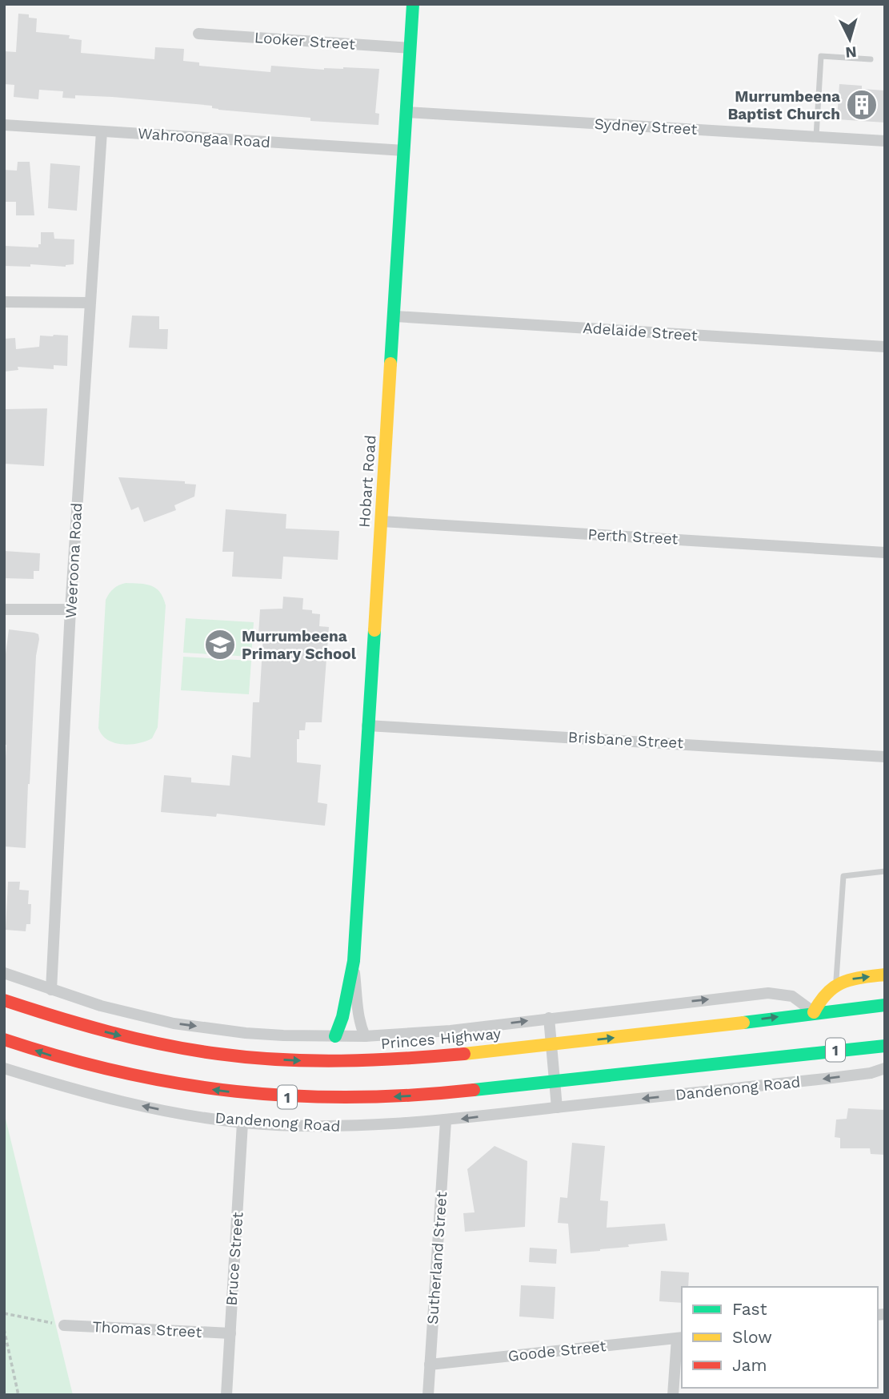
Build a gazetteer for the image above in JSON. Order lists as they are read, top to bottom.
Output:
{
  "streets": {
    "main road": ["Hobart Road", "Princes Highway", "1"],
    "street": [
      "Looker Street",
      "Sydney Street",
      "Wahroongaa Road",
      "Adelaide Street",
      "Perth Street",
      "Weeroona Road",
      "Brisbane Street",
      "Dandenong Road",
      "Sutherland Street",
      "Bruce Street",
      "Thomas Street",
      "Goode Street"
    ]
  },
  "crossings": [
    ["Looker Street", "Hobart Road"],
    ["Sydney Street", "Hobart Road"],
    ["Wahroongaa Road", "Hobart Road"],
    ["Wahroongaa Road", "Weeroona Road"],
    ["Adelaide Street", "Hobart Road"],
    ["Hobart Road", "Perth Street"],
    ["Hobart Road", "Brisbane Street"],
    ["Dandenong Road", "Sutherland Street"],
    ["Dandenong Road", "Bruce Street"],
    ["Sutherland Street", "Goode Street"],
    ["Bruce Street", "Thomas Street"]
  ],
  "places": {
    "building": ["Murrumbeena Baptist Church"],
    "school or university": ["Murrumbeena Primary School"]
  },
  "legend": ["Fast", "Slow", "Jam"],
  "north": "bottom"
}
